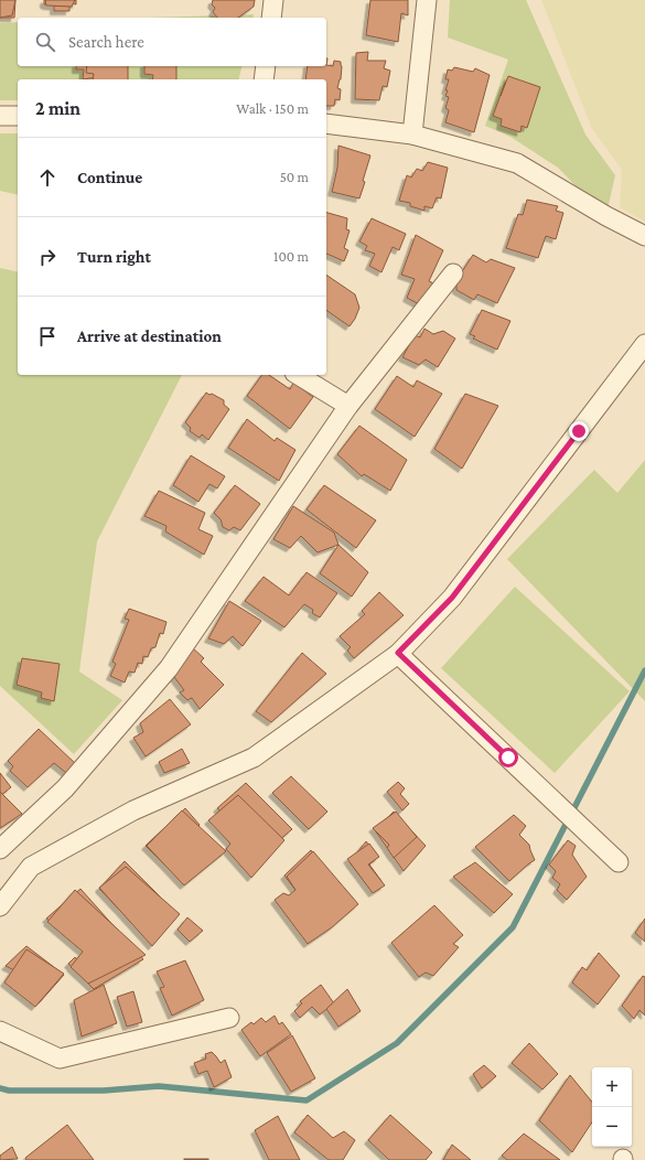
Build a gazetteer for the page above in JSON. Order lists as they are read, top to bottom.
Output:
{
  "page": {
    "search": "Search here",
    "heading": ["2 min", "Walk · 150 m"],
    "list": [
      ["Continue", "50 m"],
      ["Turn right", "100 m"],
      "Arrive at destination"
    ],
    "map_buttons": ["+", "−"]
  }
}
